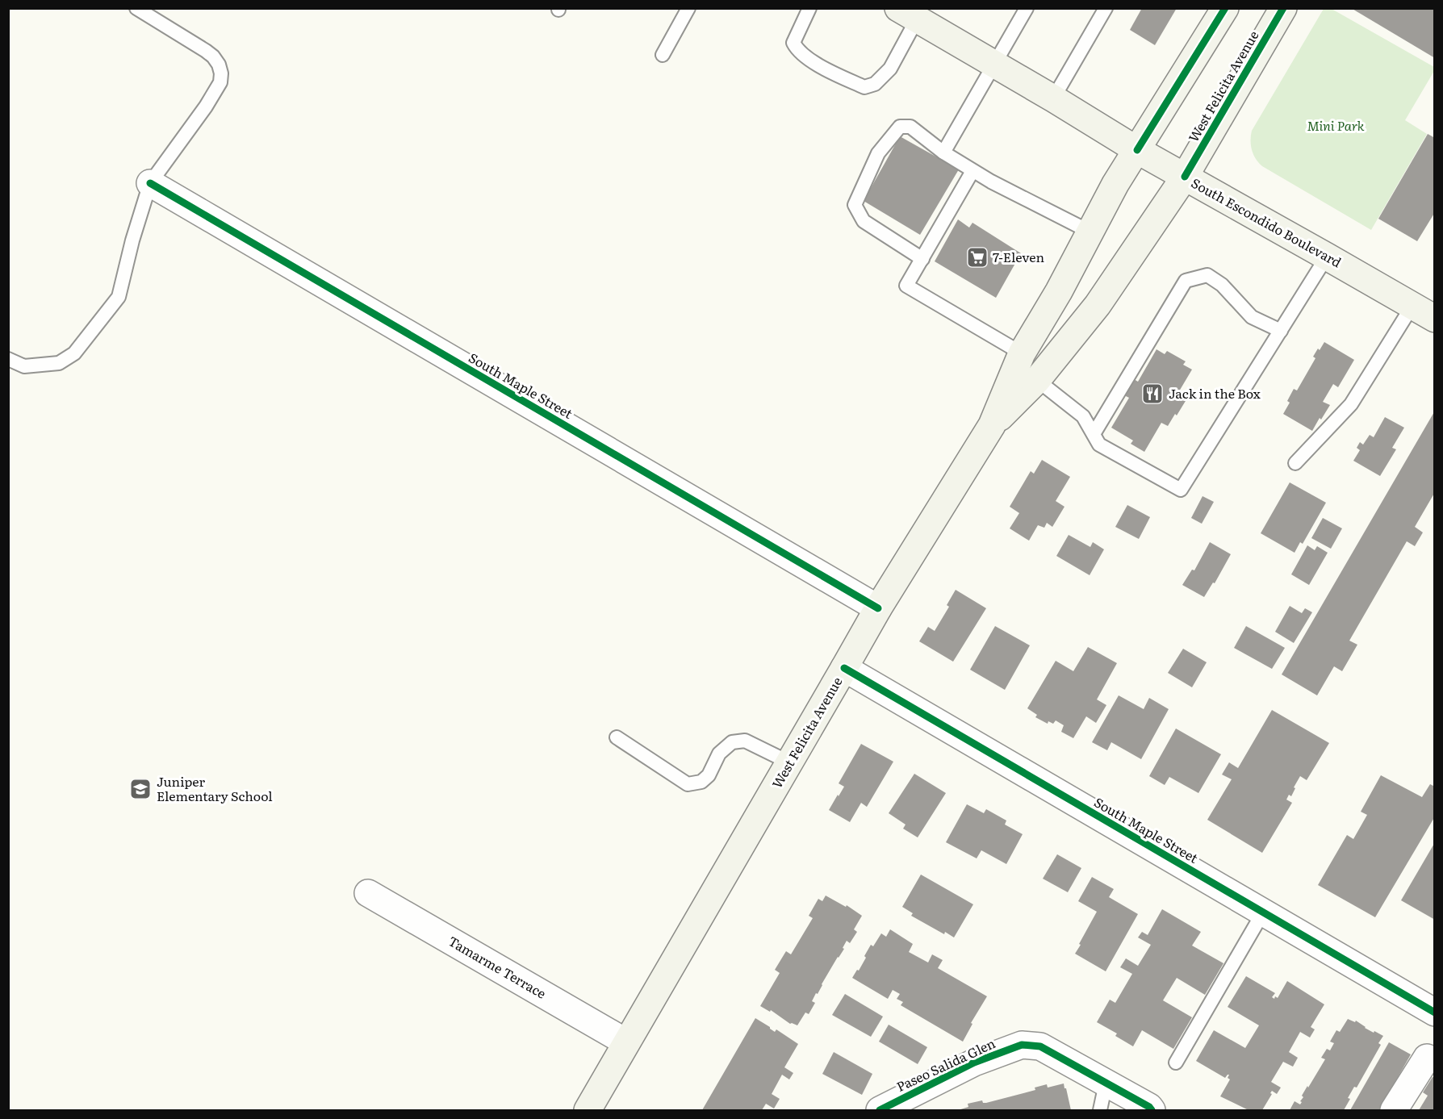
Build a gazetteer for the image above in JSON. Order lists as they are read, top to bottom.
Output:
{
  "streets": {
    "main road": ["West Felicita Avenue", "South Escondido Boulevard"],
    "street": ["South Maple Street", "Tamarme Terrace", "Paseo Salida Glen"]
  },
  "crossings": [
    ["West Felicita Avenue", "South Escondido Boulevard"],
    ["West Felicita Avenue", "South Maple Street"],
    ["West Felicita Avenue", "Tamarme Terrace"]
  ],
  "parks": ["Mini Park"],
  "places": {
    "supermarket": ["7-Eleven"],
    "restaurant": ["Jack in the Box"],
    "school or university": ["Juniper Elementary School"]
  }
}
